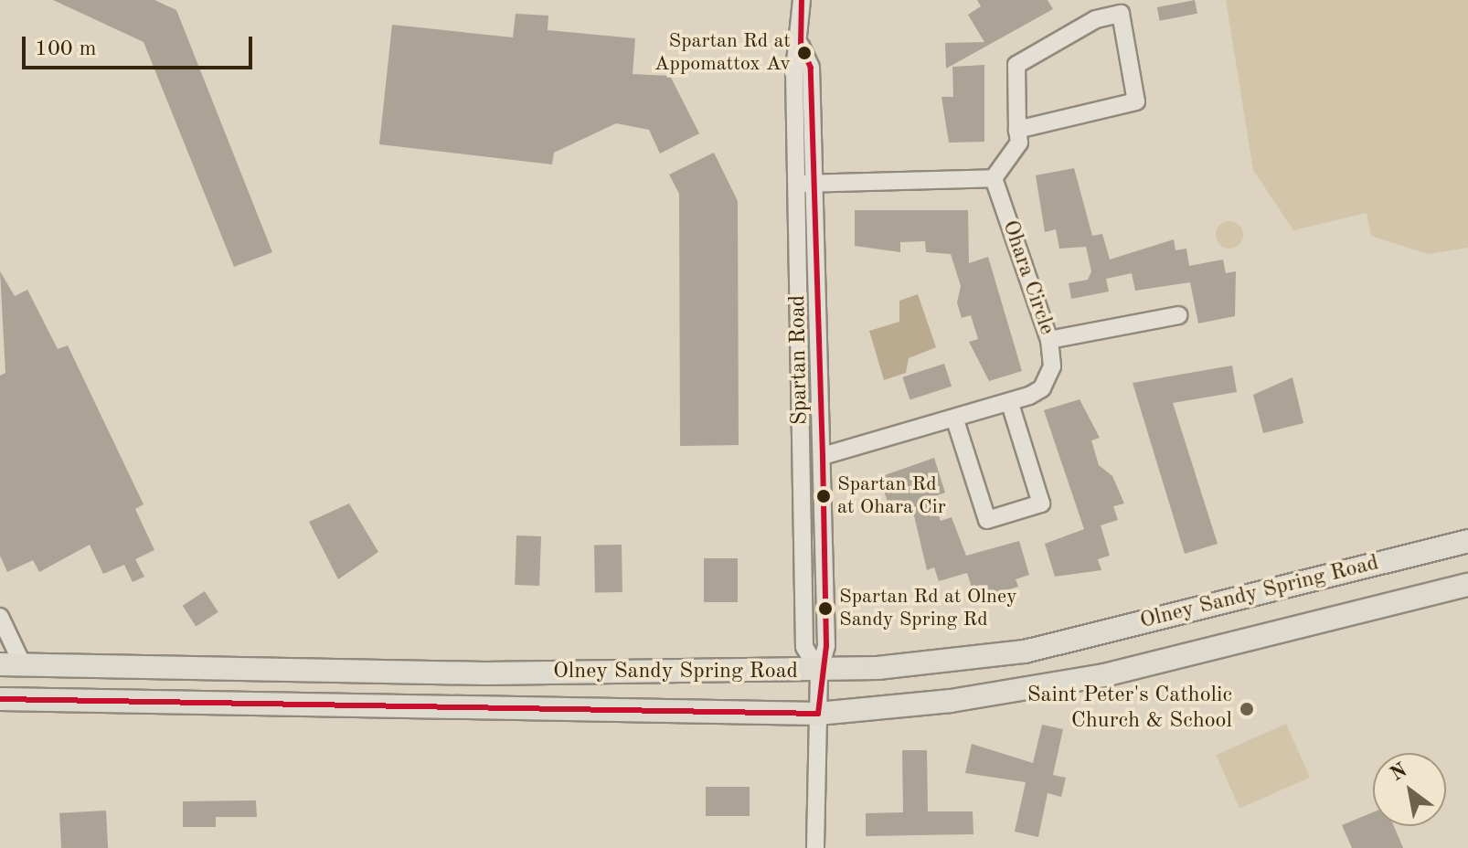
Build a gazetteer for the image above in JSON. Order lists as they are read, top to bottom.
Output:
{
  "streets": {
    "main road": ["Olney Sandy Spring Road"],
    "street": ["Ohara Circle", "Spartan Road"]
  },
  "crossings": [
    ["Ohara Circle", "Spartan Road"],
    ["Spartan Road", "Olney Sandy Spring Road"]
  ],
  "places": [
    "Spartan Rd at Appomattox Av",
    "Spartan Rd at Ohara Cir",
    "Spartan Rd at Olney Sandy Spring Rd",
    "Saint Peter's Catholic Church & School"
  ],
  "scale_bar": "100 m",
  "north": "top left"
}
